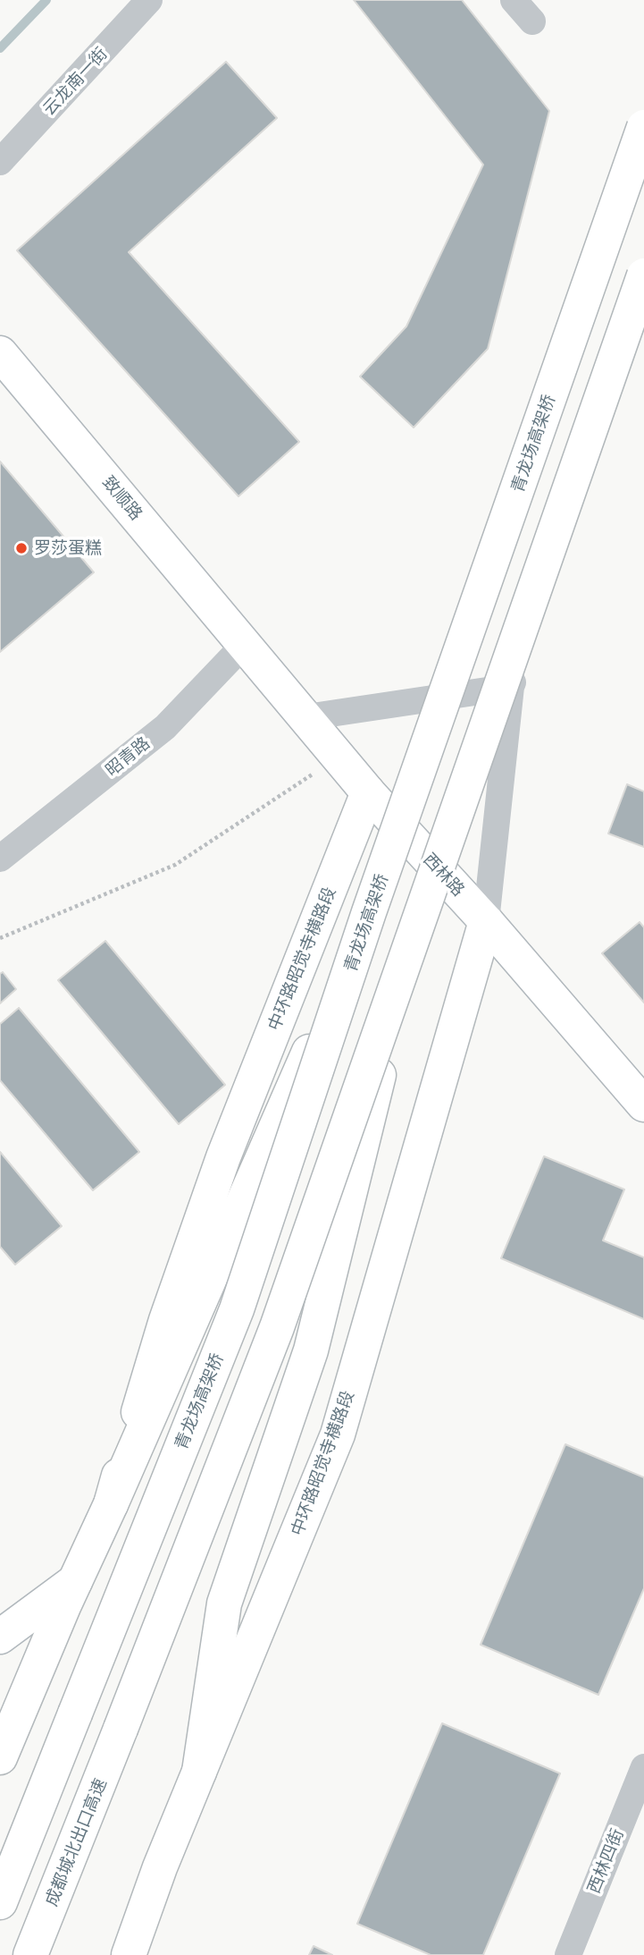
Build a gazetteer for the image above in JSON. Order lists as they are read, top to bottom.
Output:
{
  "streets": {
    "main road": [
      "青龙场高架桥",
      "致顺路",
      "西林路",
      "中环路昭觉寺横路段",
      "成都城北出口高速"
    ],
    "street": ["云龙南一街", "昭青路", "西林四街"]
  },
  "crossings": [
    ["致顺路", "昭青路"],
    ["致顺路", "西林路"],
    ["昭青路", "西林路"],
    ["西林路", "中环路昭觉寺横路段"]
  ],
  "places": ["罗莎蛋糕"]
}
